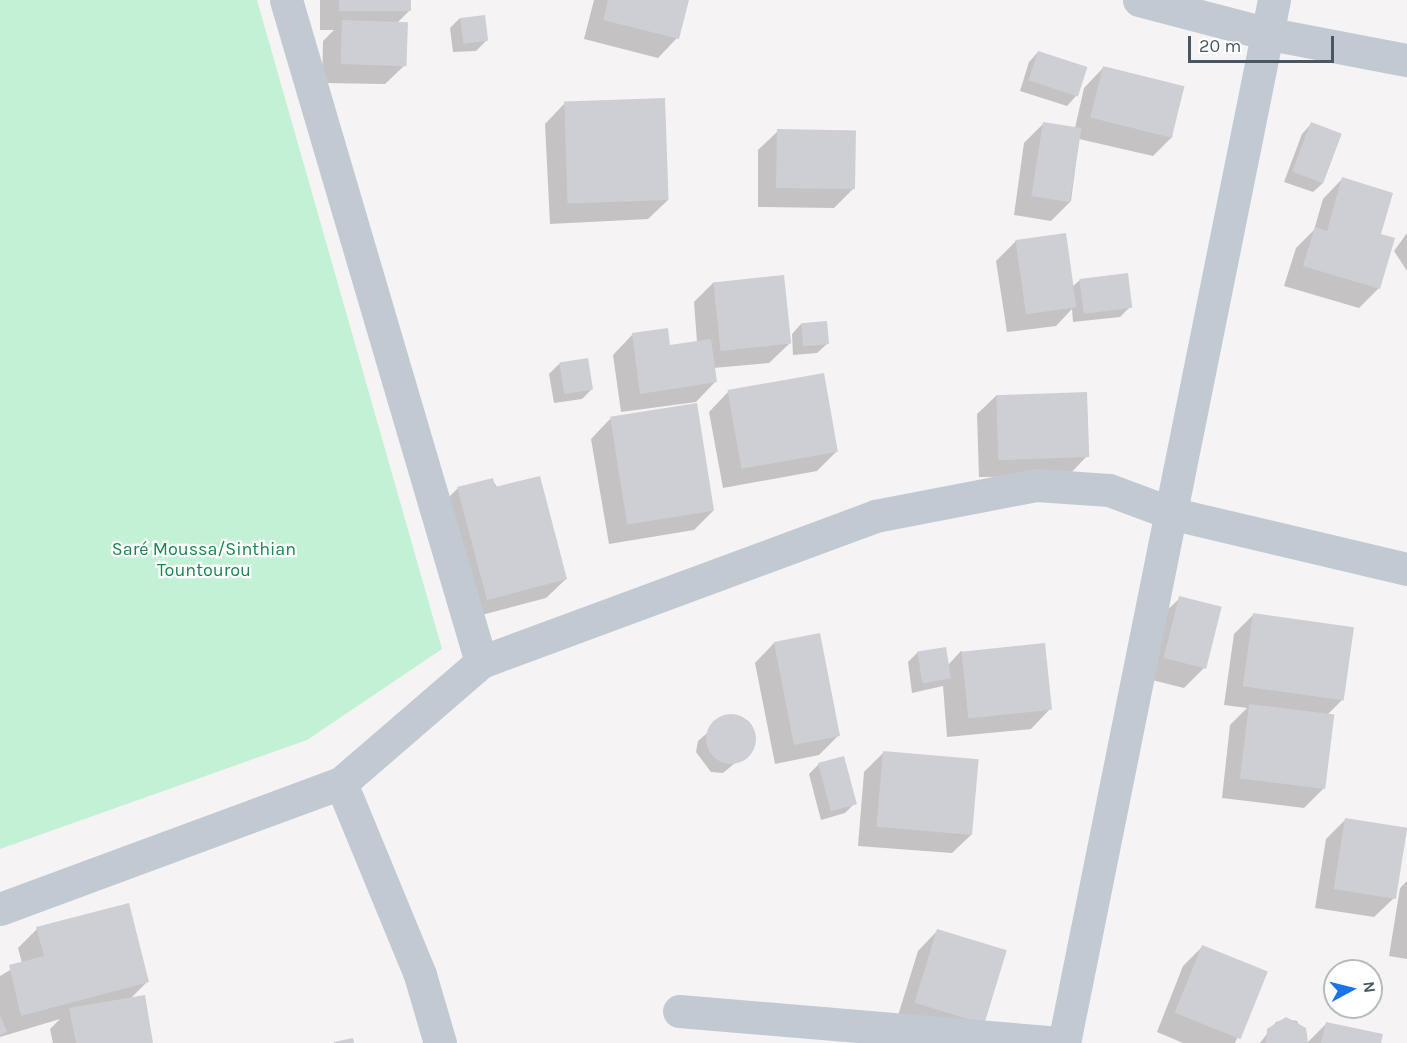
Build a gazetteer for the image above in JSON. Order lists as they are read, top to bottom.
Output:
{
  "parks": ["Saré Moussa/Sinthian Tountourou"],
  "scale_bar": "20 m",
  "north": "right"
}
